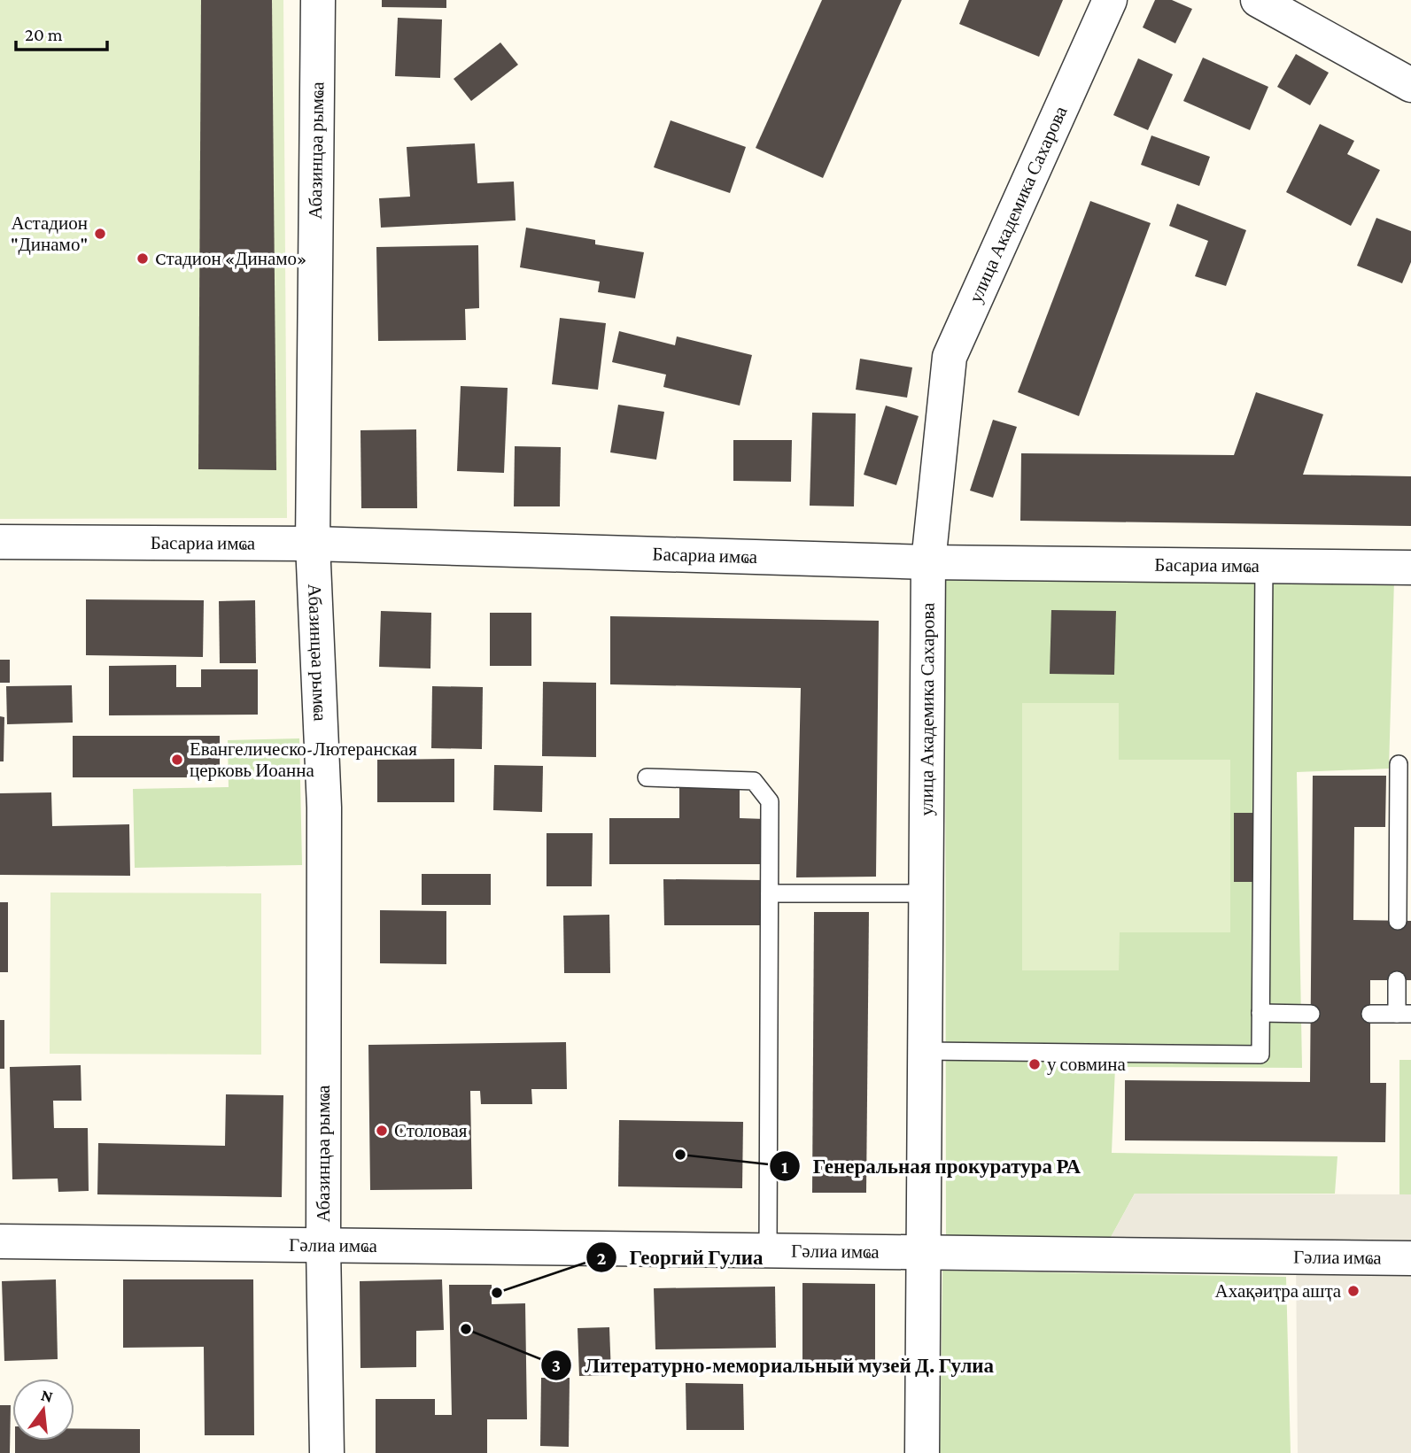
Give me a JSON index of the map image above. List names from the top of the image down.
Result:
{
  "streets": {
    "street": [
      "Абазинцәа рымҩа",
      "улица Академика Сахарова",
      "Басариа имҩа",
      "Гәлиа имҩа"
    ]
  },
  "crossings": [
    ["Абазинцәа рымҩа", "Басариа имҩа"],
    ["Абазинцәа рымҩа", "Гәлиа имҩа"],
    ["улица Академика Сахарова", "Басариа имҩа"],
    ["улица Академика Сахарова", "Гәлиа имҩа"]
  ],
  "places": [
    "Астадион \"Динамо\"",
    "Cтадион «Динамо»",
    "Евангелическо-Лютеранская церковь Иоанна",
    "у совмина",
    "Столовая",
    "Генеральная прокуратура РА",
    "Ахақәиҭра ашҭа",
    "Георгий Гулиа",
    "Литературно-мемориальный музей Д. Гулиа"
  ],
  "scale_bar": "20 m",
  "north": "top"
}
